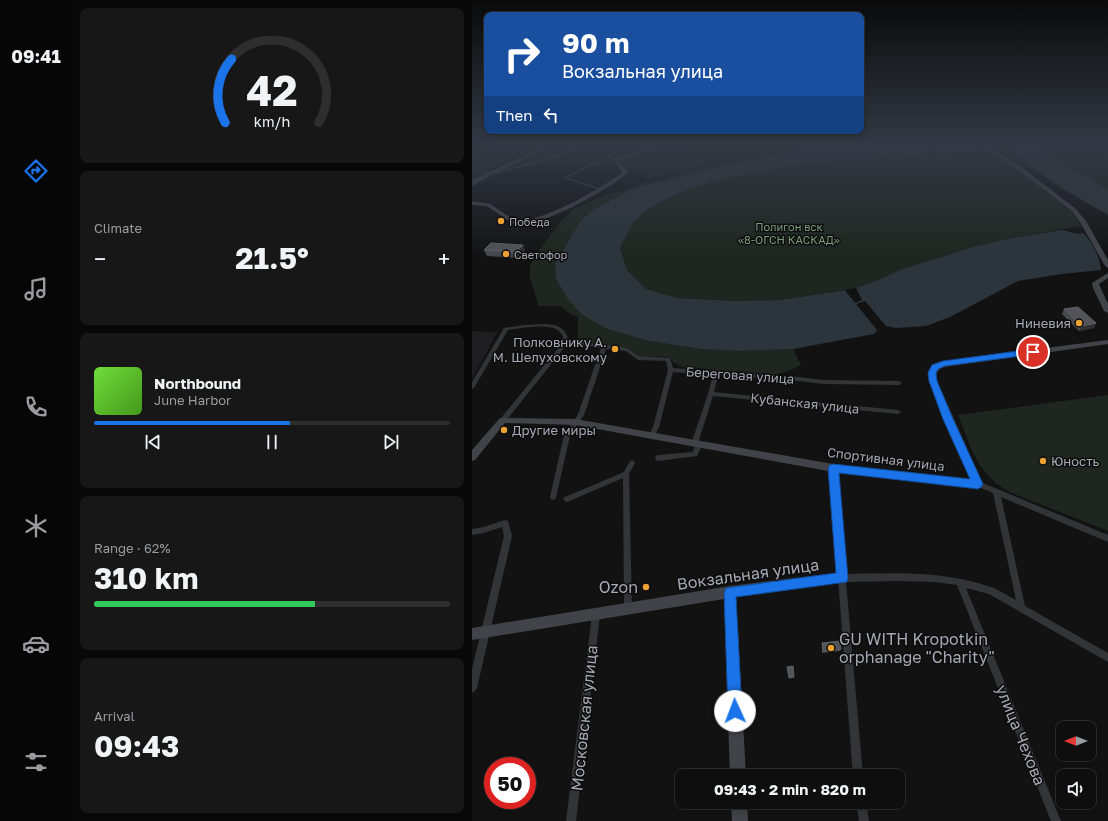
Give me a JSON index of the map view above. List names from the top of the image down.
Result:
{
  "streets": {
    "main road": ["Спортивная улица", "Вокзальная улица"],
    "street": [
      "Береговая улица",
      "Кубанская улица",
      "Московская улица",
      "улица Чехова"
    ]
  },
  "crossings": [
    ["Вокзальная улица", "Московская улица"],
    ["Вокзальная улица", "улица Чехова"]
  ],
  "parks": ["Полигон вск «8-ОГСН КАСКАД»"],
  "places": [
    "Победа",
    "Светофор",
    "Ниневия",
    "Полковнику А. М. Шелуховскому",
    "Другие миры",
    "Юность",
    "Ozon",
    "GU WITH Kropotkin orphanage \"Charity\""
  ],
  "north": "left",
  "page": {
    "tabs": "09:41",
    "turn": ["90 m", "Вокзальная улица"],
    "then": "Then",
    "tile": [
      "Climate",
      ["Range · 62%", "310 km"],
      ["Arrival", "09:43"]
    ],
    "heat": ["−", "21.5°", "+"],
    "song": ["Northbound", "June Harbor"],
    "limit": "50",
    "trip": "09:43 · 2 min · 820 m",
    "gauge": ["42", "km/h"]
  }
}
